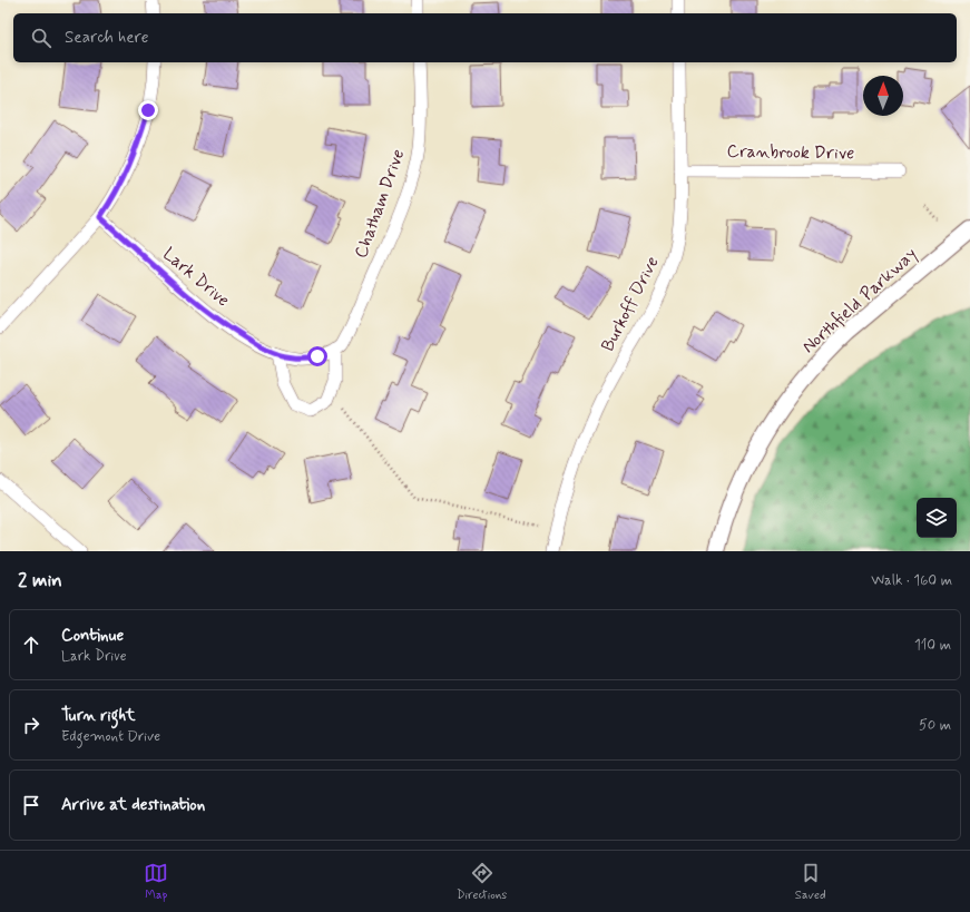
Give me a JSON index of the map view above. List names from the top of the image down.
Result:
{
  "streets": {
    "street": [
      "Cranbrook Drive",
      "Chatham Drive",
      "Lark Drive",
      "Northfield Parkway",
      "Burkoff Drive"
    ]
  },
  "crossings": [
    ["Cranbrook Drive", "Burkoff Drive"],
    ["Chatham Drive", "Lark Drive"]
  ],
  "north": "top",
  "page": {
    "search": "Search here",
    "heading": ["2 min", "Walk · 160 m"],
    "list": [
      ["Continue", "Lark Drive", "110 m"],
      ["Turn right", "Edgemont Drive", "50 m"],
      "Arrive at destination"
    ],
    "nav": ["Map", "Directions", "Saved"]
  }
}
